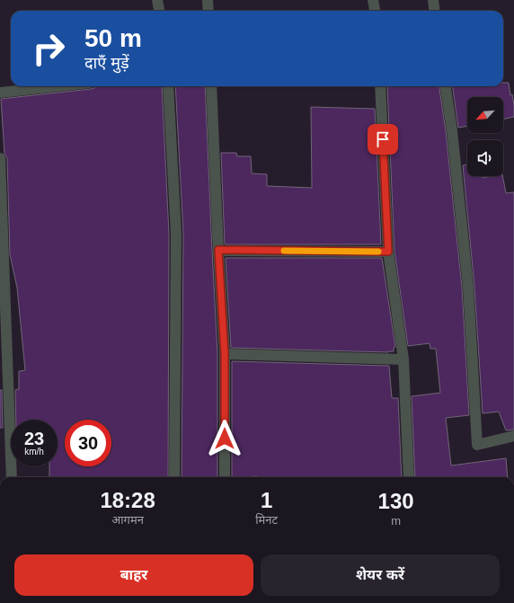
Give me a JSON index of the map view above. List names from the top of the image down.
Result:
{
  "north": "bottom left",
  "page": {
    "turn": ["50 m", "दाएँ मुड़ें"],
    "speed": "23 km/h",
    "limit": "30",
    "eta": [
      "18:28",
      "आगमन",
      "1",
      "मिनट",
      "130",
      "m"
    ],
    "buttons": ["बाहर", "शेयर करें"]
  }
}
